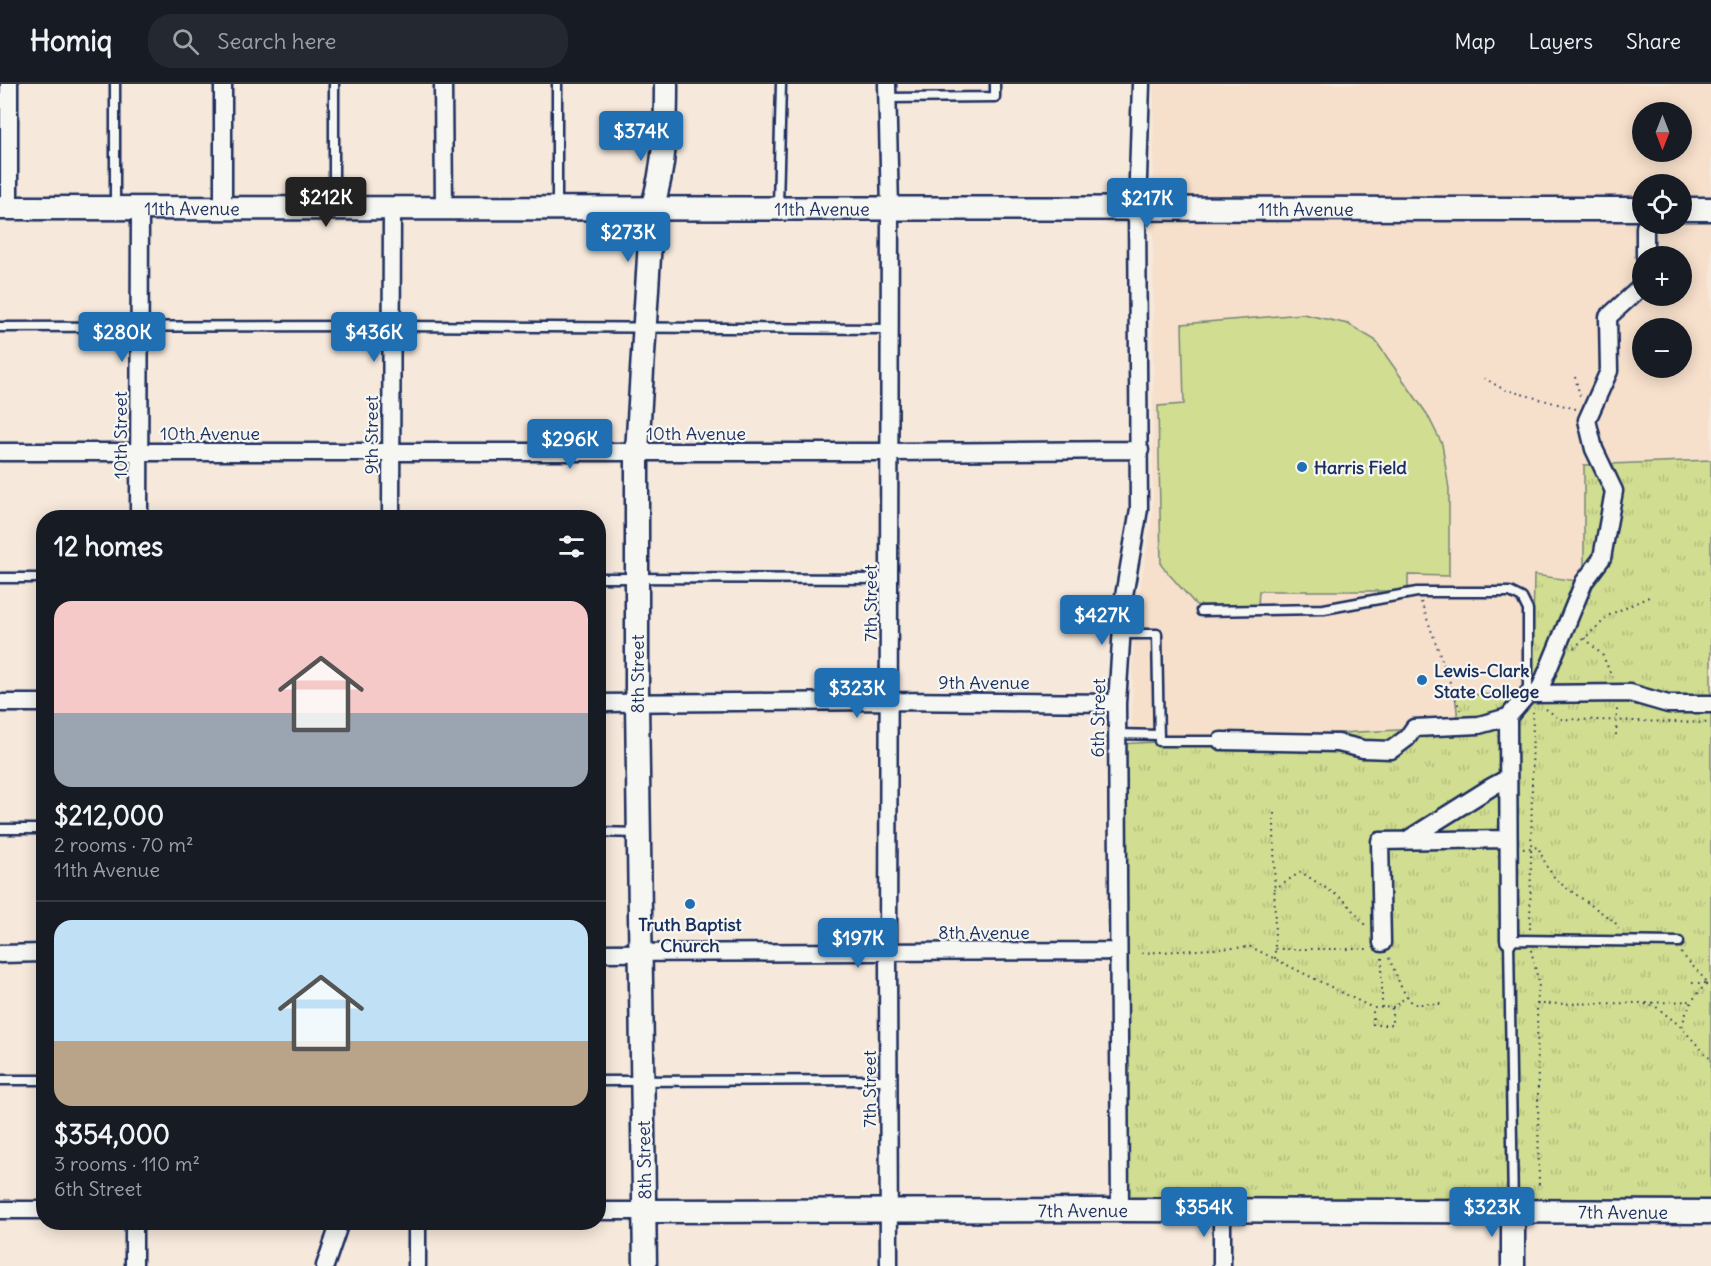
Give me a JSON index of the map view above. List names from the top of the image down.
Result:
{
  "streets": {
    "street": [
      "11th Avenue",
      "10th Avenue",
      "10th Street",
      "9th Street",
      "7th Street",
      "8th Street",
      "9th Avenue",
      "6th Street",
      "8th Avenue",
      "7th Avenue"
    ]
  },
  "crossings": [
    ["11th Avenue", "10th Street"],
    ["11th Avenue", "9th Street"],
    ["11th Avenue", "7th Street"],
    ["11th Avenue", "8th Street"],
    ["11th Avenue", "6th Street"],
    ["10th Avenue", "10th Street"],
    ["10th Avenue", "9th Street"],
    ["10th Avenue", "7th Street"],
    ["10th Avenue", "8th Street"],
    ["10th Avenue", "6th Street"],
    ["7th Street", "9th Avenue"],
    ["7th Street", "8th Avenue"],
    ["7th Street", "7th Avenue"],
    ["8th Street", "9th Avenue"],
    ["8th Street", "8th Avenue"],
    ["8th Street", "7th Avenue"],
    ["9th Avenue", "6th Street"],
    ["6th Street", "8th Avenue"],
    ["6th Street", "7th Avenue"]
  ],
  "places": ["Harris Field", "Lewis-Clark State College", "Truth Baptist Church"],
  "north": "bottom",
  "page": {
    "header": "Homiq",
    "search": "Search here",
    "nav": ["Map", "Layers", "Share"],
    "map_buttons": ["+", "−"],
    "price": [
      "$374K",
      "$212K",
      "$217K",
      "$273K",
      "$280K",
      "$436K",
      "$296K",
      "$427K",
      "$323K",
      "$197K",
      "$354K",
      "$323K"
    ],
    "heading": "12 homes",
    "list": [
      {
        "name": "$212,000",
        "note": "2 rooms · 70 m² · 11th Avenue"
      },
      {
        "name": "$354,000",
        "note": "3 rooms · 110 m² · 6th Street"
      }
    ]
  }
}
